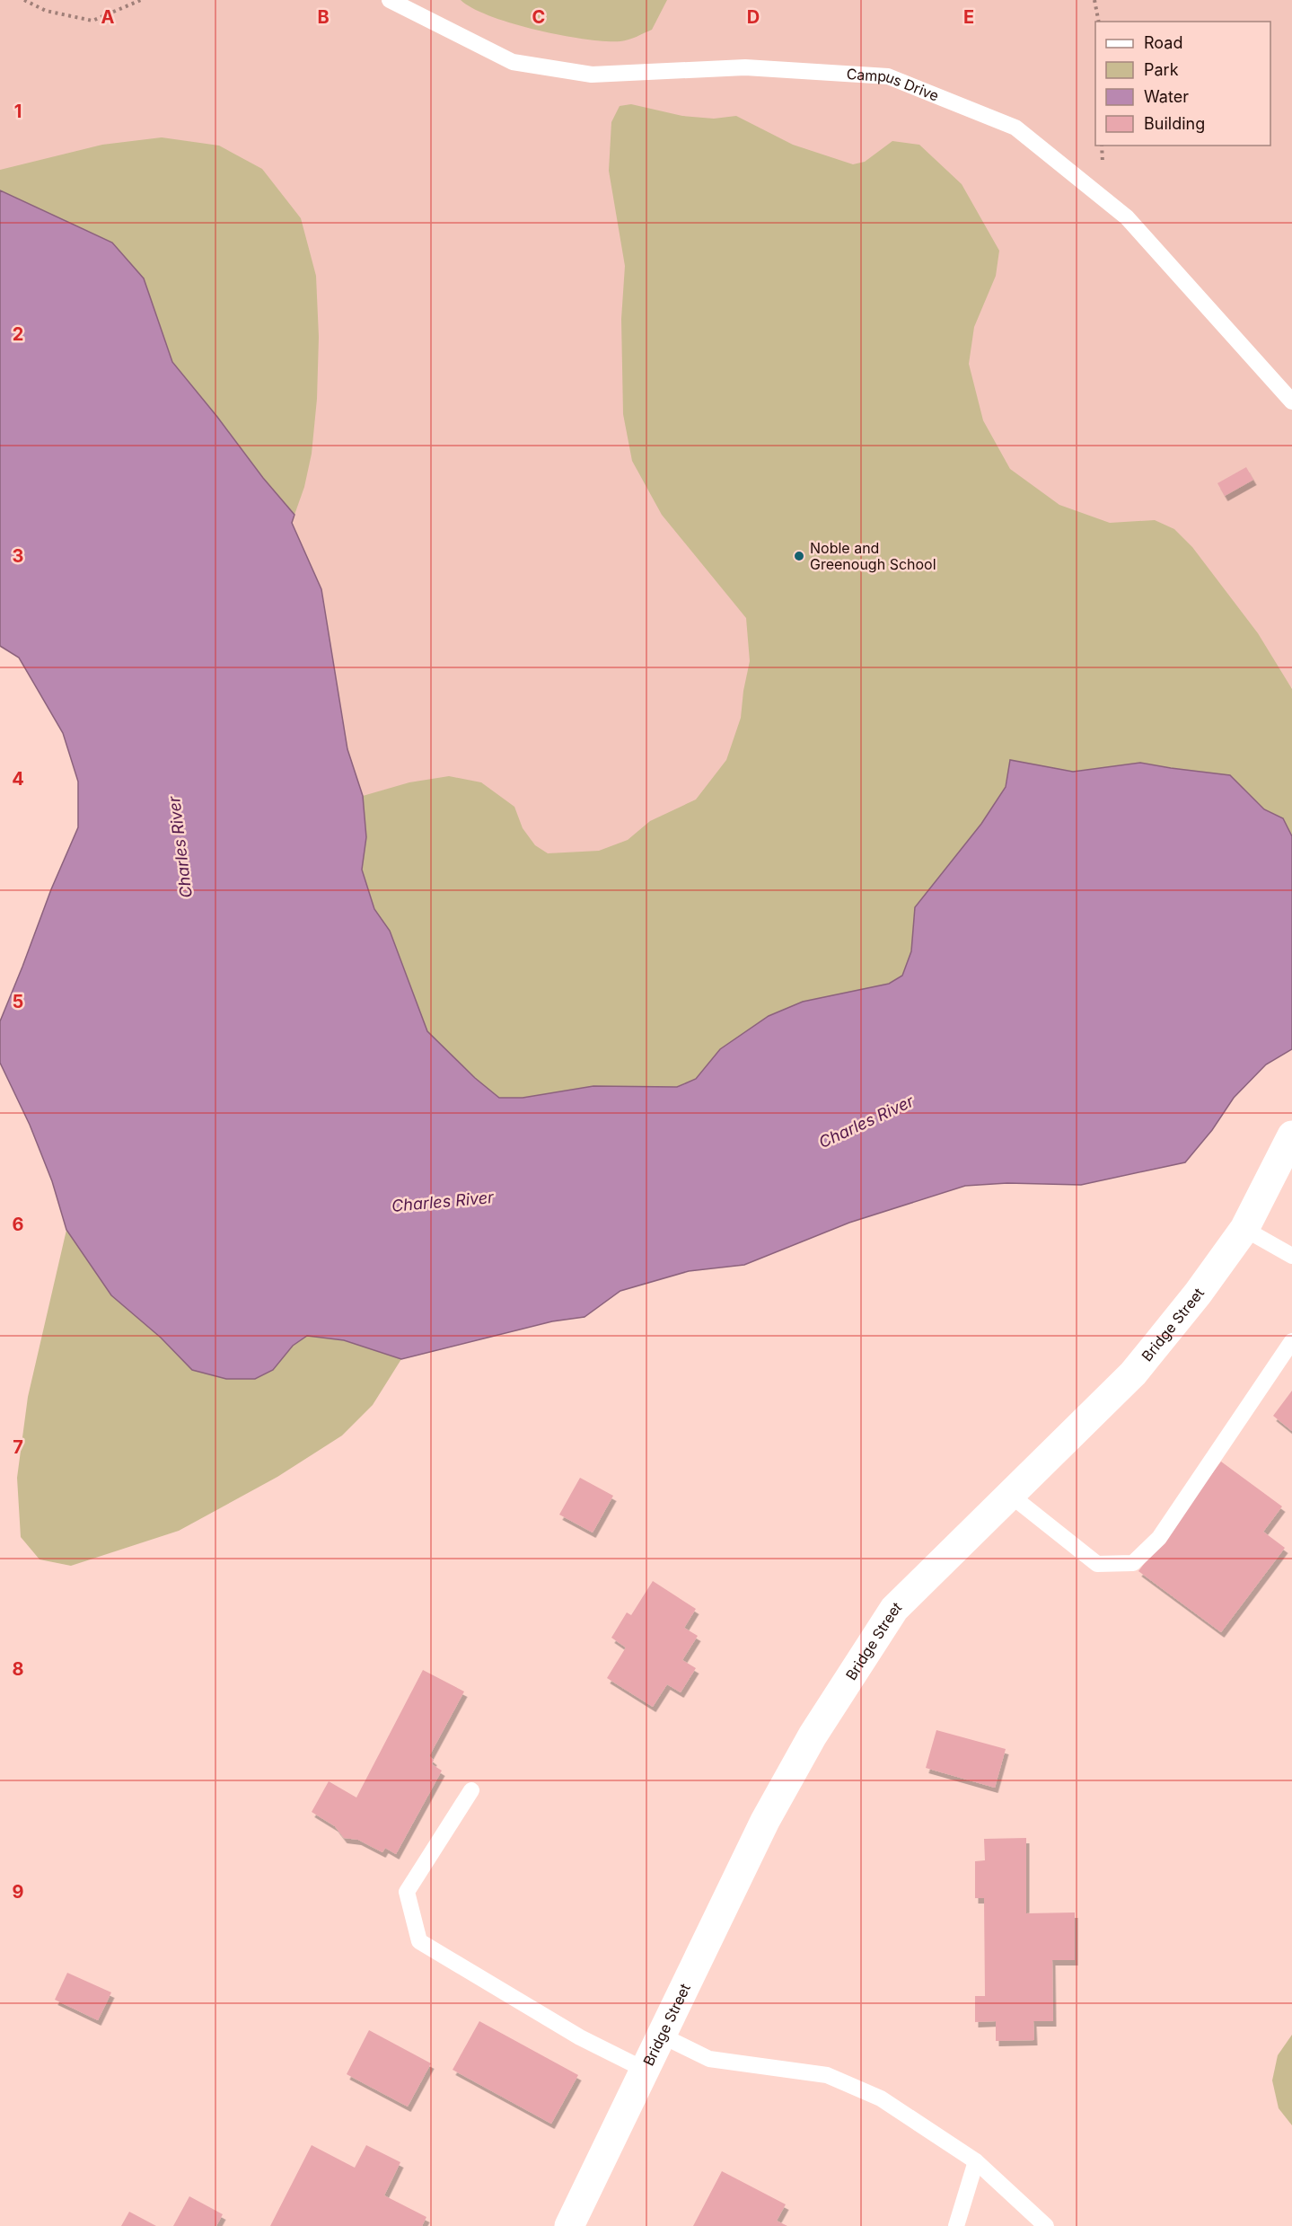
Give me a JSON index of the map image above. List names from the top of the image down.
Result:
{
  "streets": {
    "main road": ["Bridge Street"],
    "lane": ["Campus Drive"]
  },
  "water": ["Charles River"],
  "places": ["Noble and Greenough School"],
  "legend": [
    "Road",
    "Park",
    "Water",
    "Building"
  ],
  "grid": {
    "columns": [
      "A",
      "B",
      "C",
      "D",
      "E"
    ],
    "rows": [
      "1",
      "2",
      "3",
      "4",
      "5",
      "6",
      "7",
      "8",
      "9"
    ]
  }
}
